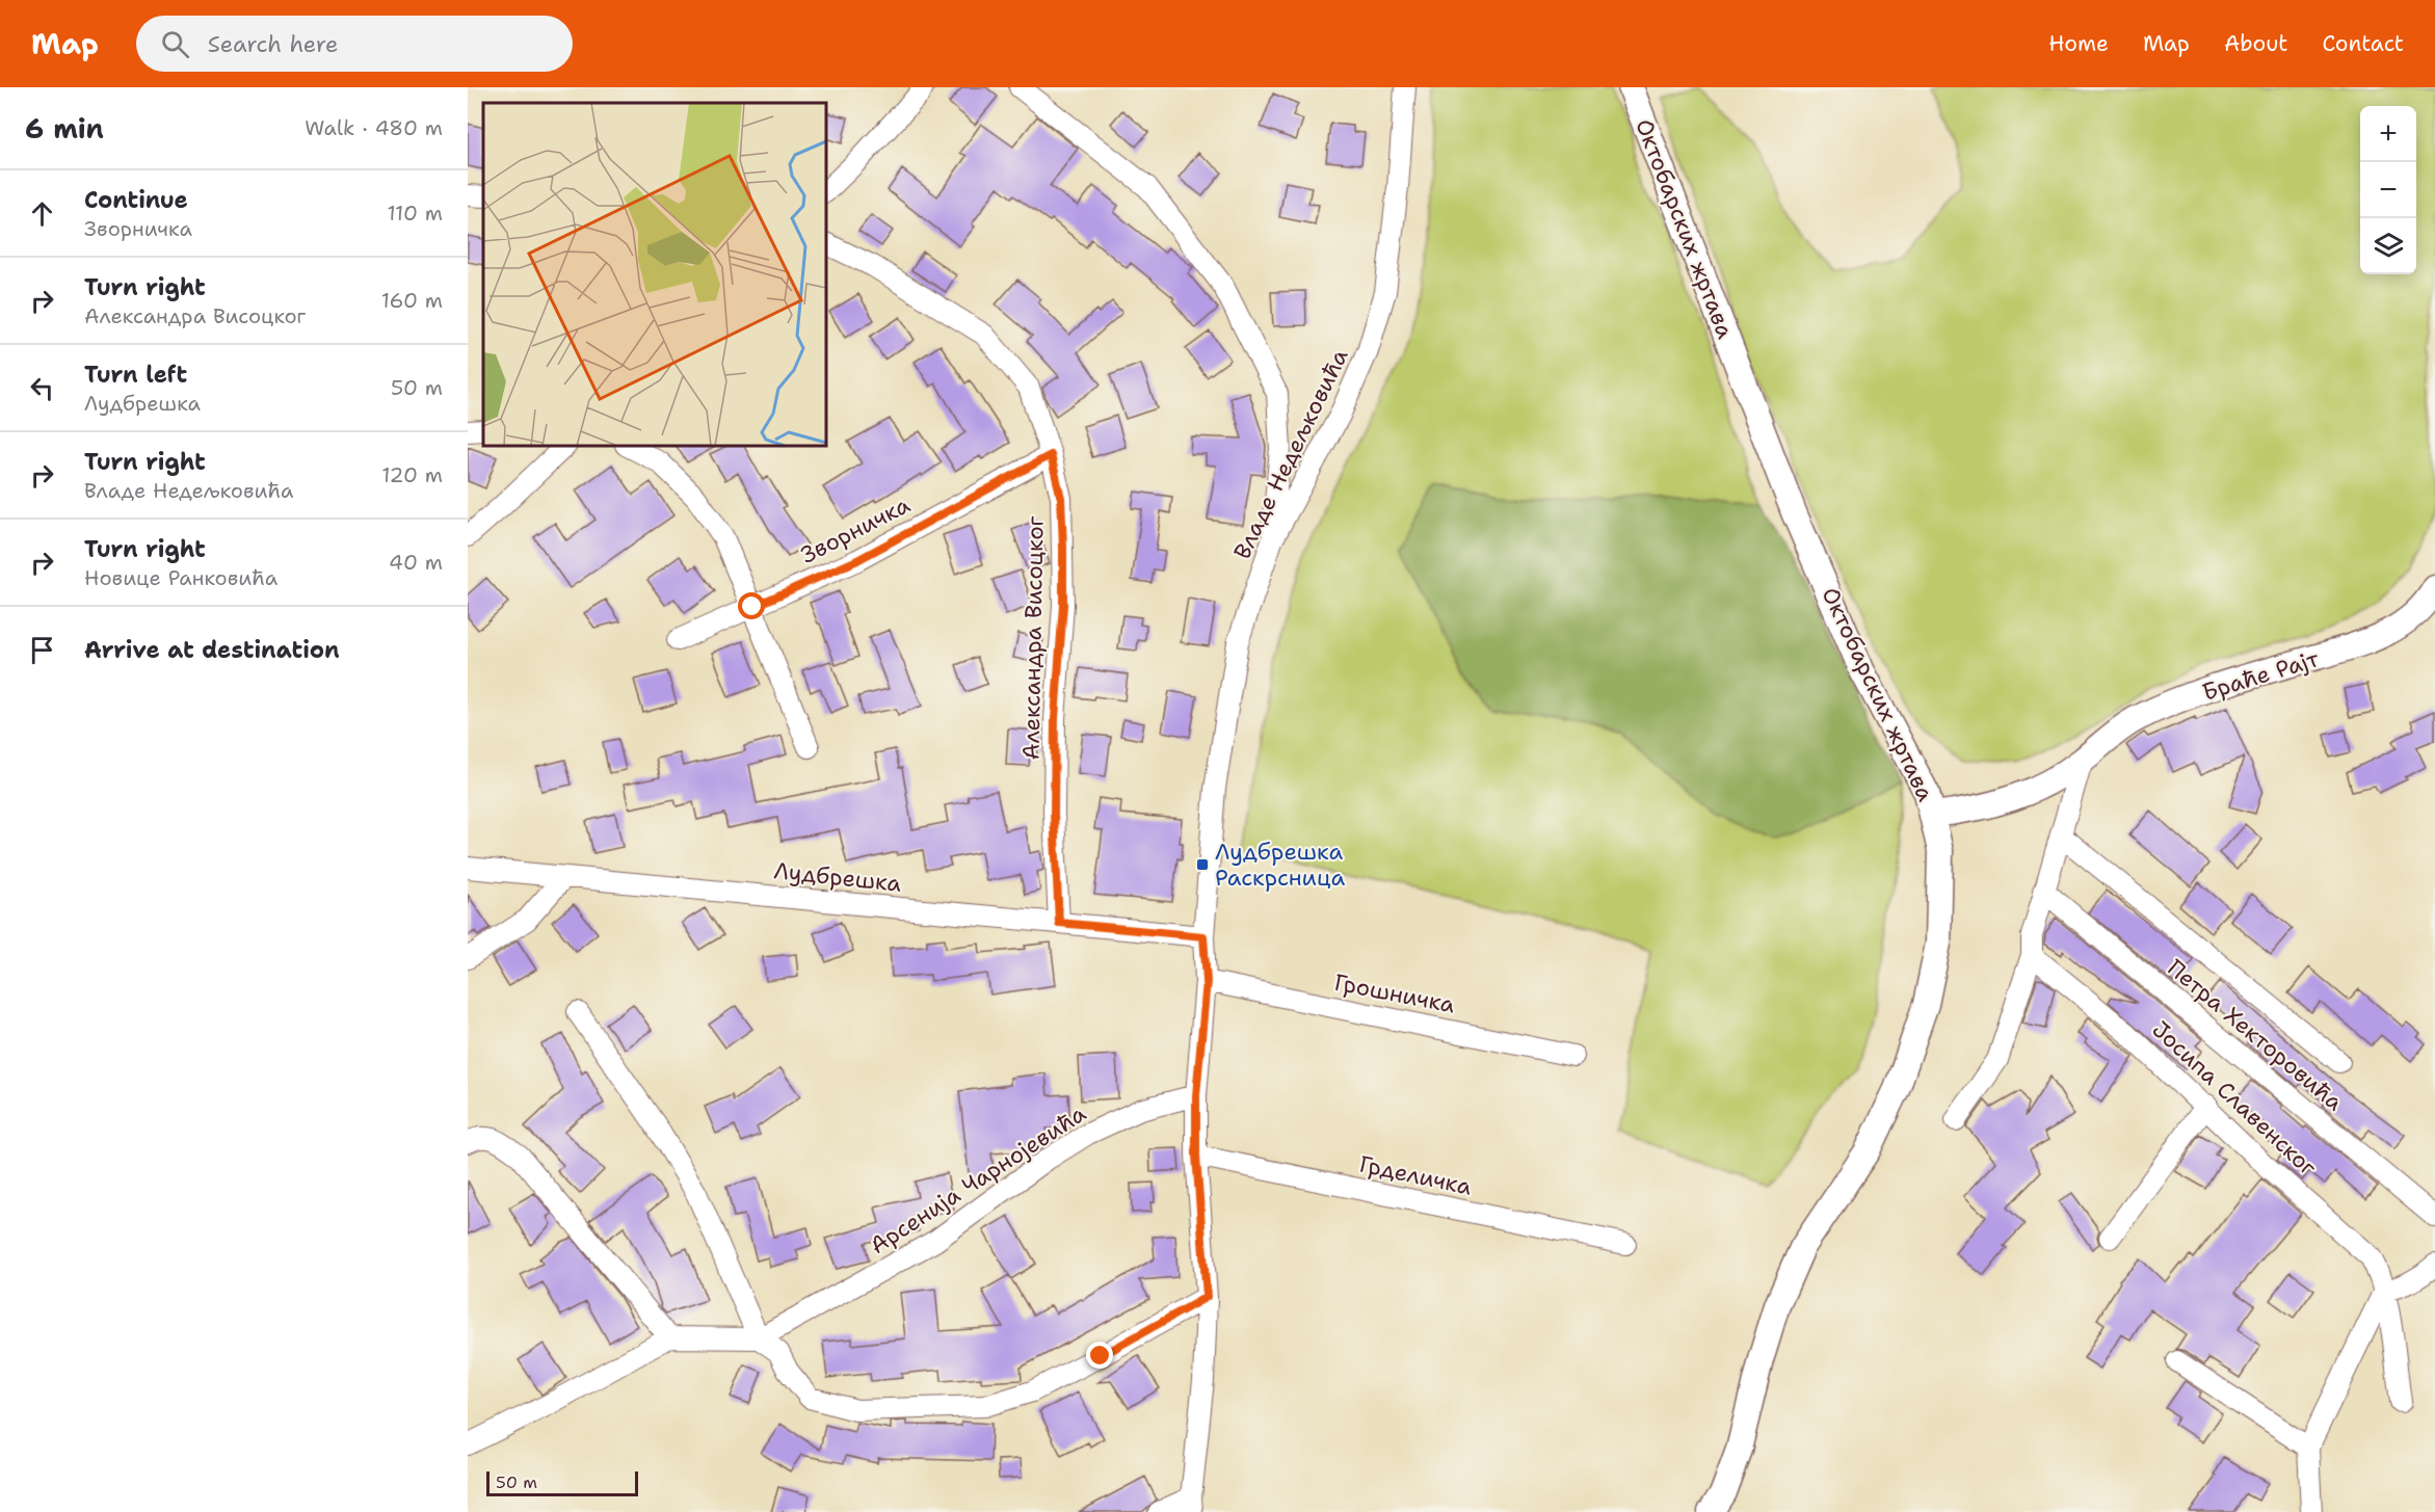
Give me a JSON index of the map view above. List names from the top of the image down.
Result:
{
  "streets": {
    "street": [
      "Октобарских жртава",
      "Владе Недељковића",
      "Зворничка",
      "Александра Висоцког",
      "Браће Рајт",
      "Лудбрешка",
      "Грошничка",
      "Петра Хекторовића",
      "Јосипа Славенског",
      "Грделичка",
      "Арсенија Чарнојевића"
    ]
  },
  "crossings": [
    ["Октобарских жртава", "Браће Рајт"],
    ["Владе Недељковића", "Лудбрешка"],
    ["Владе Недељковића", "Грошничка"],
    ["Владе Недељковића", "Грделичка"],
    ["Владе Недељковића", "Арсенија Чарнојевића"],
    ["Зворничка", "Александра Висоцког"],
    ["Александра Висоцког", "Лудбрешка"]
  ],
  "places": {
    "transit": ["Лудбрешка Раскрсница"]
  },
  "scale_bar": "50 m",
  "page": {
    "header": "Map",
    "search": "Search here",
    "nav": [
      "Home",
      "Map",
      "About",
      "Contact"
    ],
    "heading": ["6 min", "Walk · 480 m"],
    "map_buttons": ["+", "−"],
    "list": [
      ["Continue", "Зворничка", "110 m"],
      ["Turn right", "Александра Висоцког", "160 m"],
      ["Turn left", "Лудбрешка", "50 m"],
      ["Turn right", "Владе Недељковића", "120 m"],
      ["Turn right", "Новице Ранковића", "40 m"],
      "Arrive at destination"
    ],
    "scale": "50 m"
  }
}
